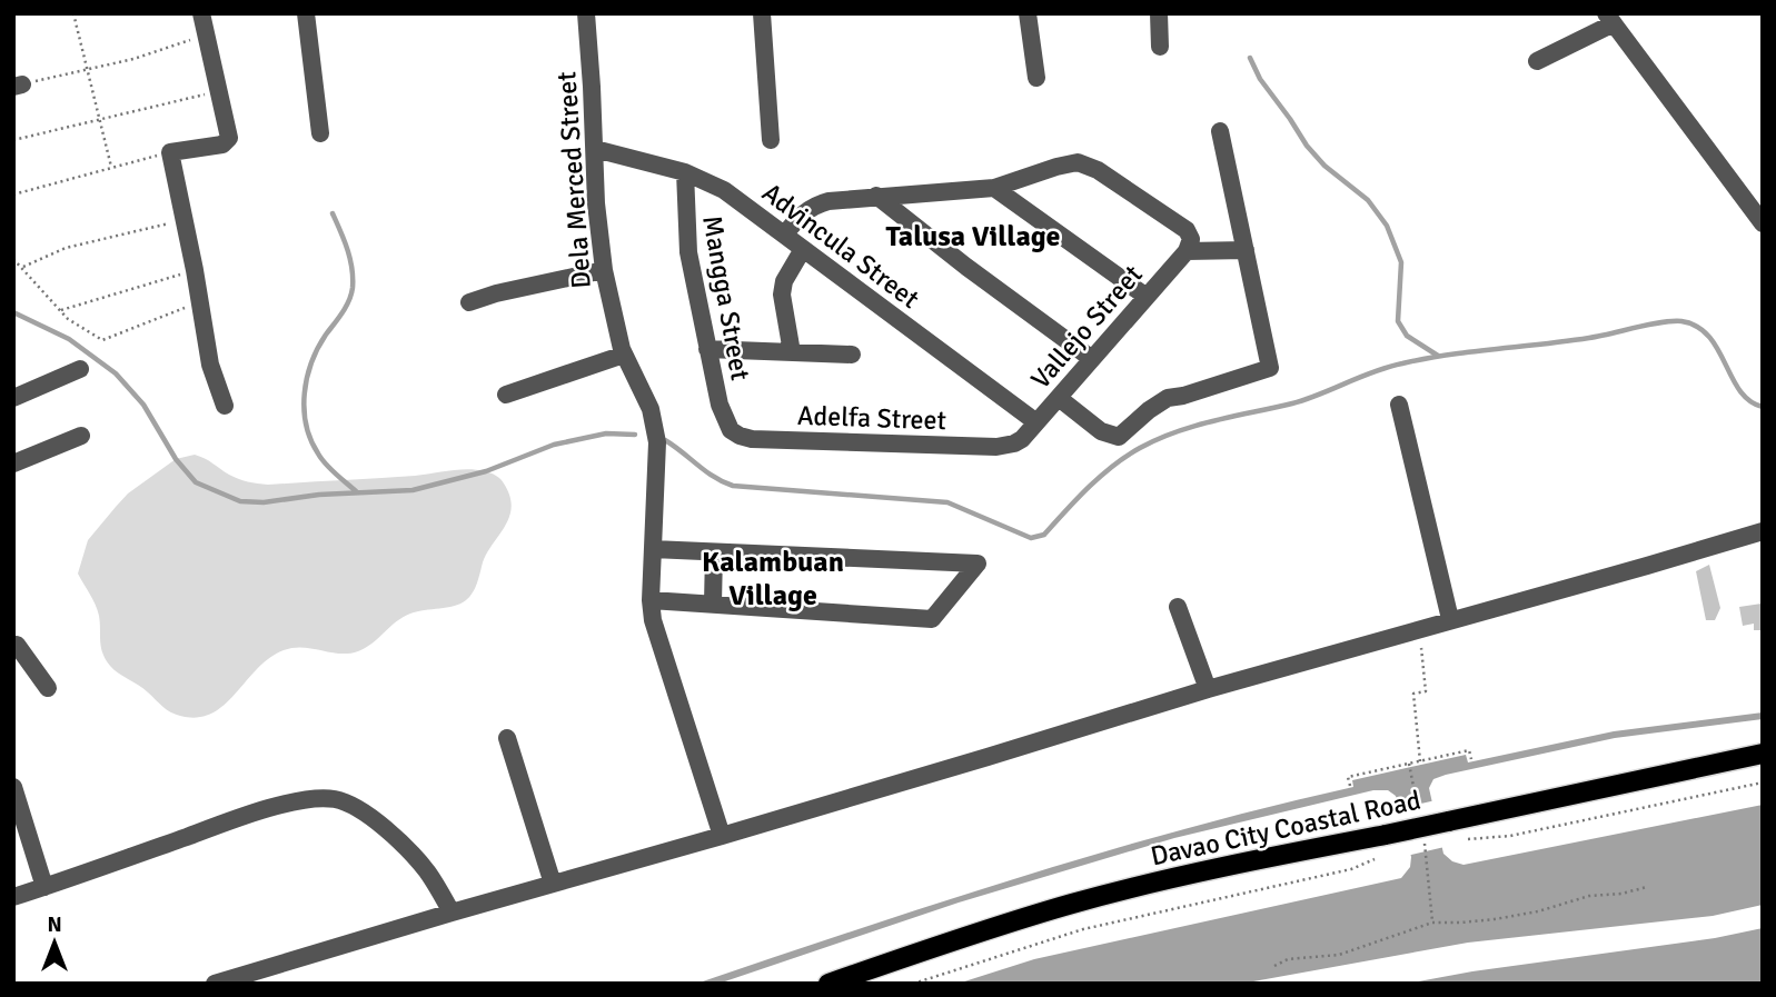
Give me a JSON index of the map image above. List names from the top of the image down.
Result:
{
  "streets": {
    "main road": ["Davao City Coastal Road"],
    "street": [
      "Dela Merced Street",
      "Advincula Street",
      "Mangga Street",
      "Vallejo Street",
      "Adelfa Street"
    ]
  },
  "crossings": [
    ["Dela Merced Street", "Advincula Street"],
    ["Advincula Street", "Mangga Street"],
    ["Advincula Street", "Vallejo Street"],
    ["Mangga Street", "Adelfa Street"],
    ["Vallejo Street", "Adelfa Street"]
  ],
  "districts": ["Talusa Village", "Kalambuan Village"],
  "north": "top"
}
